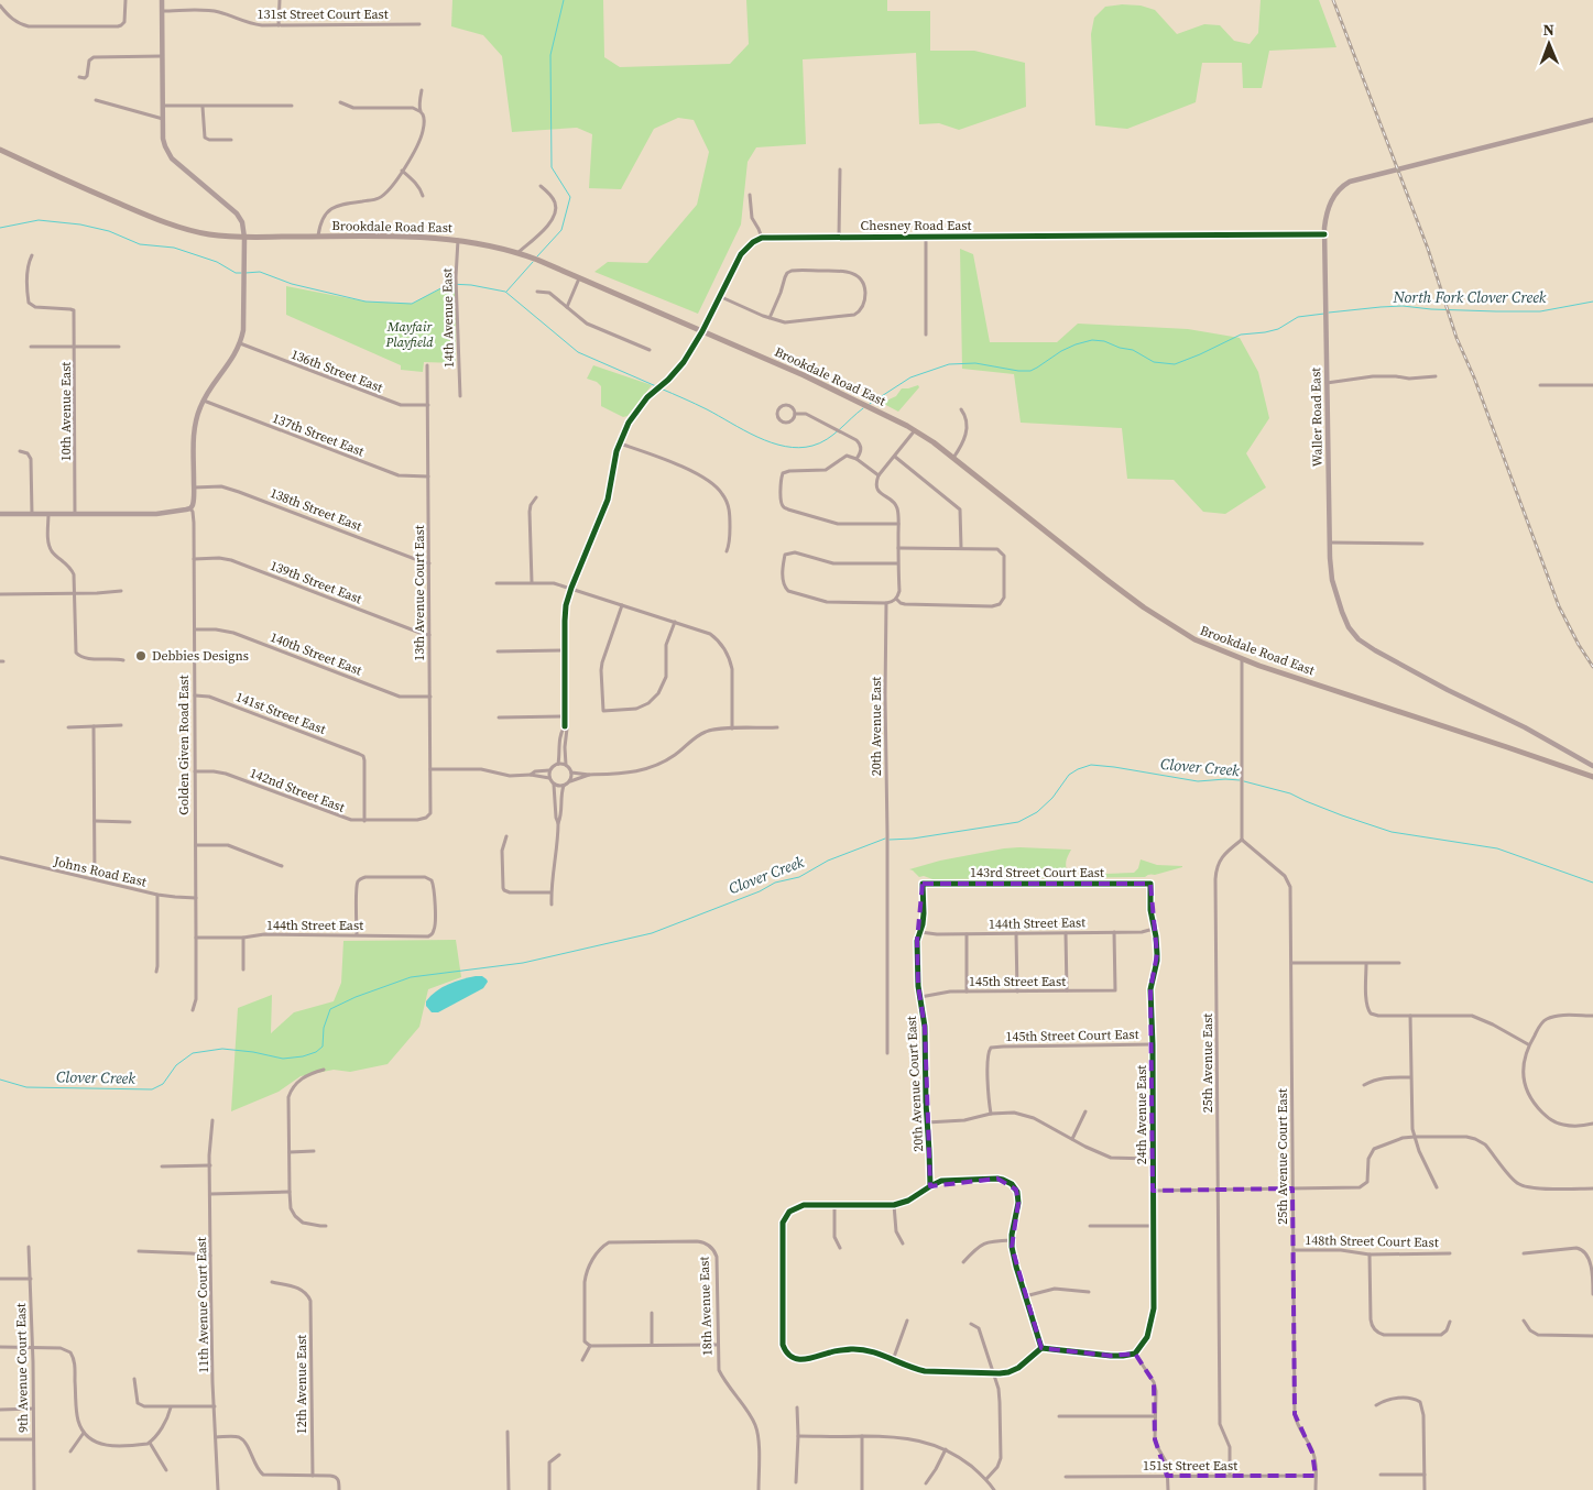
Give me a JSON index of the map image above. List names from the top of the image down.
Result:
{
  "streets": {
    "main road": ["Brookdale Road East"],
    "street": [
      "131st Street Court East",
      "Chesney Road East",
      "14th Avenue East",
      "136th Street East",
      "10th Avenue East",
      "Waller Road East",
      "137th Street East",
      "138th Street East",
      "139th Street East",
      "13th Avenue Court East",
      "140th Street East",
      "141st Street East",
      "20th Avenue East",
      "Golden Given Road East",
      "142nd Street East",
      "Johns Road East",
      "143rd Street Court East",
      "144th Street East",
      "145th Street East",
      "145th Street Court East",
      "25th Avenue East",
      "20th Avenue Court East",
      "24th Avenue East",
      "25th Avenue Court East",
      "148th Street Court East",
      "11th Avenue Court East",
      "18th Avenue East",
      "9th Avenue Court East",
      "12th Avenue East",
      "151st Street East"
    ]
  },
  "crossings": [
    ["131st Street Court East", "Golden Given Road East"],
    ["Chesney Road East", "Waller Road East"],
    ["Brookdale Road East", "14th Avenue East"],
    ["Brookdale Road East", "Golden Given Road East"],
    ["136th Street East", "13th Avenue Court East"],
    ["136th Street East", "Golden Given Road East"],
    ["137th Street East", "13th Avenue Court East"],
    ["137th Street East", "Golden Given Road East"],
    ["138th Street East", "13th Avenue Court East"],
    ["138th Street East", "Golden Given Road East"],
    ["139th Street East", "13th Avenue Court East"],
    ["139th Street East", "Golden Given Road East"],
    ["13th Avenue Court East", "140th Street East"],
    ["13th Avenue Court East", "142nd Street East"],
    ["140th Street East", "Golden Given Road East"],
    ["141st Street East", "Golden Given Road East"],
    ["141st Street East", "142nd Street East"],
    ["Golden Given Road East", "142nd Street East"],
    ["Golden Given Road East", "Johns Road East"],
    ["Golden Given Road East", "144th Street East"],
    ["143rd Street Court East", "20th Avenue Court East"],
    ["143rd Street Court East", "24th Avenue East"],
    ["144th Street East", "145th Street East"],
    ["144th Street East", "20th Avenue Court East"],
    ["144th Street East", "24th Avenue East"],
    ["145th Street East", "20th Avenue Court East"],
    ["145th Street Court East", "24th Avenue East"],
    ["25th Avenue East", "25th Avenue Court East"],
    ["25th Avenue East", "151st Street East"],
    ["25th Avenue Court East", "148th Street Court East"],
    ["25th Avenue Court East", "151st Street East"]
  ],
  "water": ["North Fork Clover Creek", "Clover Creek"],
  "parks": ["Mayfair Playfield"],
  "places": ["Debbies Designs"],
  "north": "top"
}
